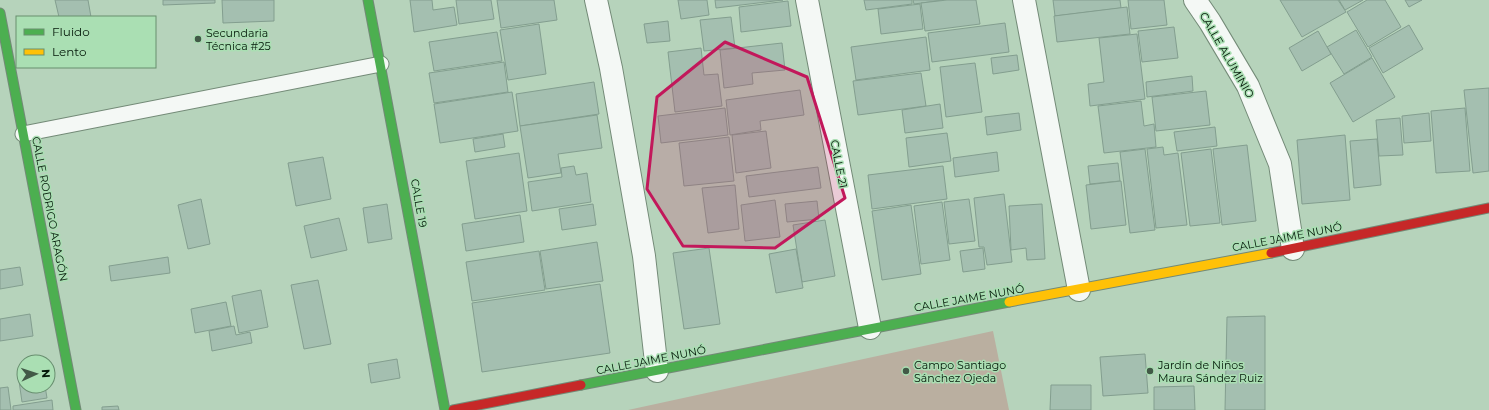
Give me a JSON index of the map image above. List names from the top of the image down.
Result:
{
  "streets": {
    "street": [
      "CALLE ALUMINIO",
      "CALLE 21",
      "CALLE 19",
      "CALLE RODRIGO ARAGÓN",
      "CALLE JAIME NUNÓ"
    ]
  },
  "crossings": [
    ["CALLE ALUMINIO", "CALLE JAIME NUNÓ"],
    ["CALLE 21", "CALLE JAIME NUNÓ"]
  ],
  "places": ["Secundaria Técnica #25", "Campo Santiago Sánchez Ojeda", "Jardín de Niños Maura Sández Ruiz"],
  "legend": ["Fluido", "Lento"],
  "north": "right"
}
